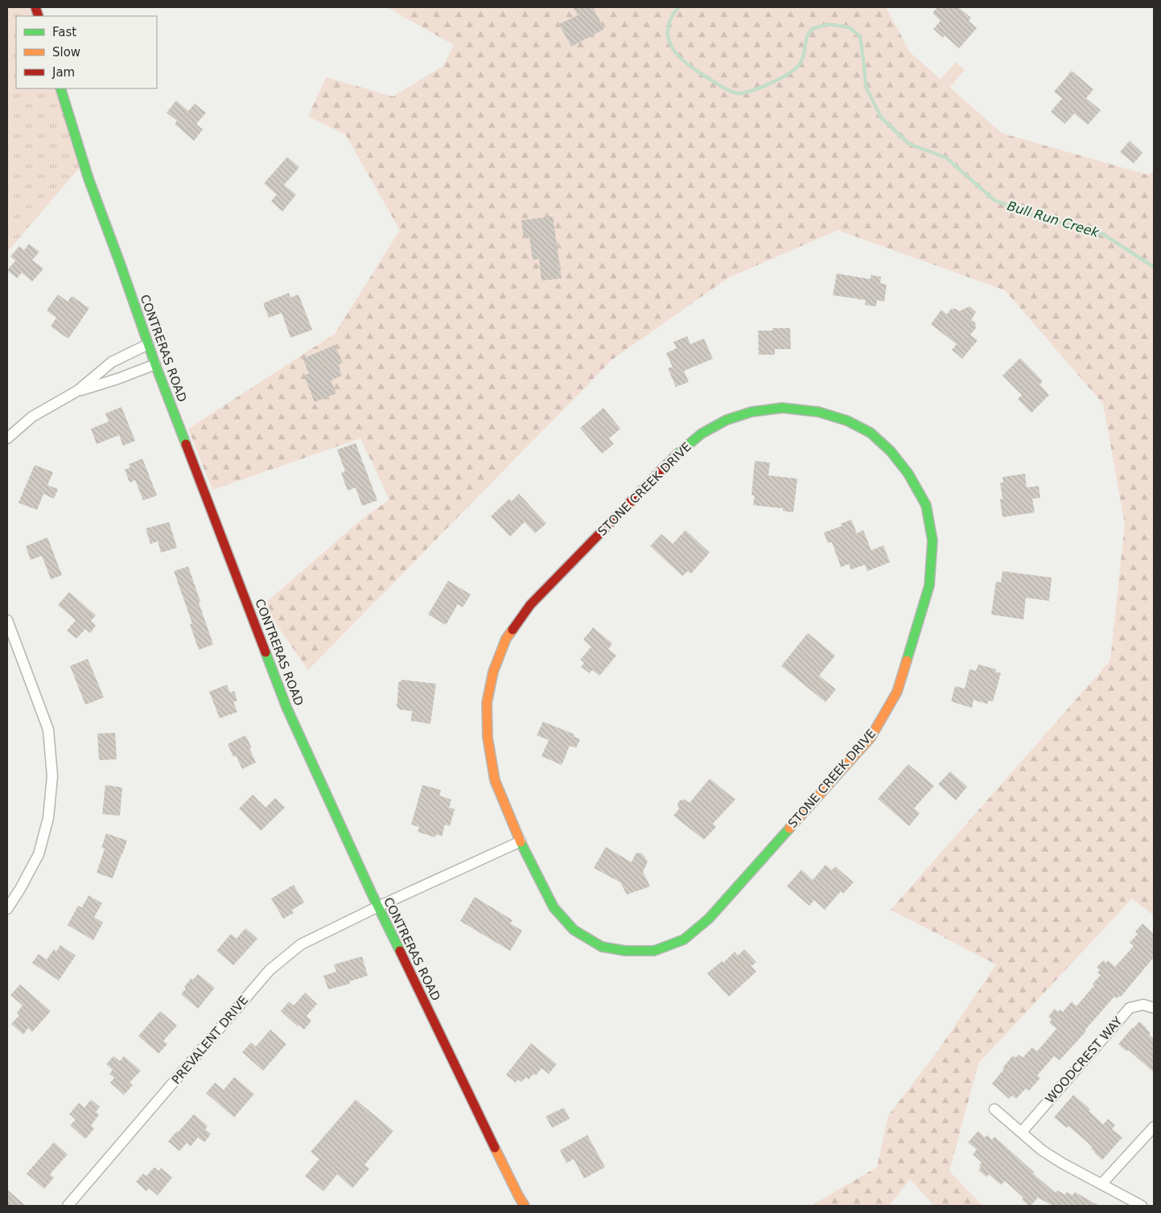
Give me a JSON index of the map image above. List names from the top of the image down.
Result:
{
  "streets": {
    "street": [
      "CONTRERAS ROAD",
      "STONE CREEK DRIVE",
      "PREVALENT DRIVE",
      "WOODCREST WAY"
    ]
  },
  "crossings": [
    ["CONTRERAS ROAD", "PREVALENT DRIVE"]
  ],
  "water": ["Bull Run Creek"],
  "legend": ["Fast", "Slow", "Jam"]
}
